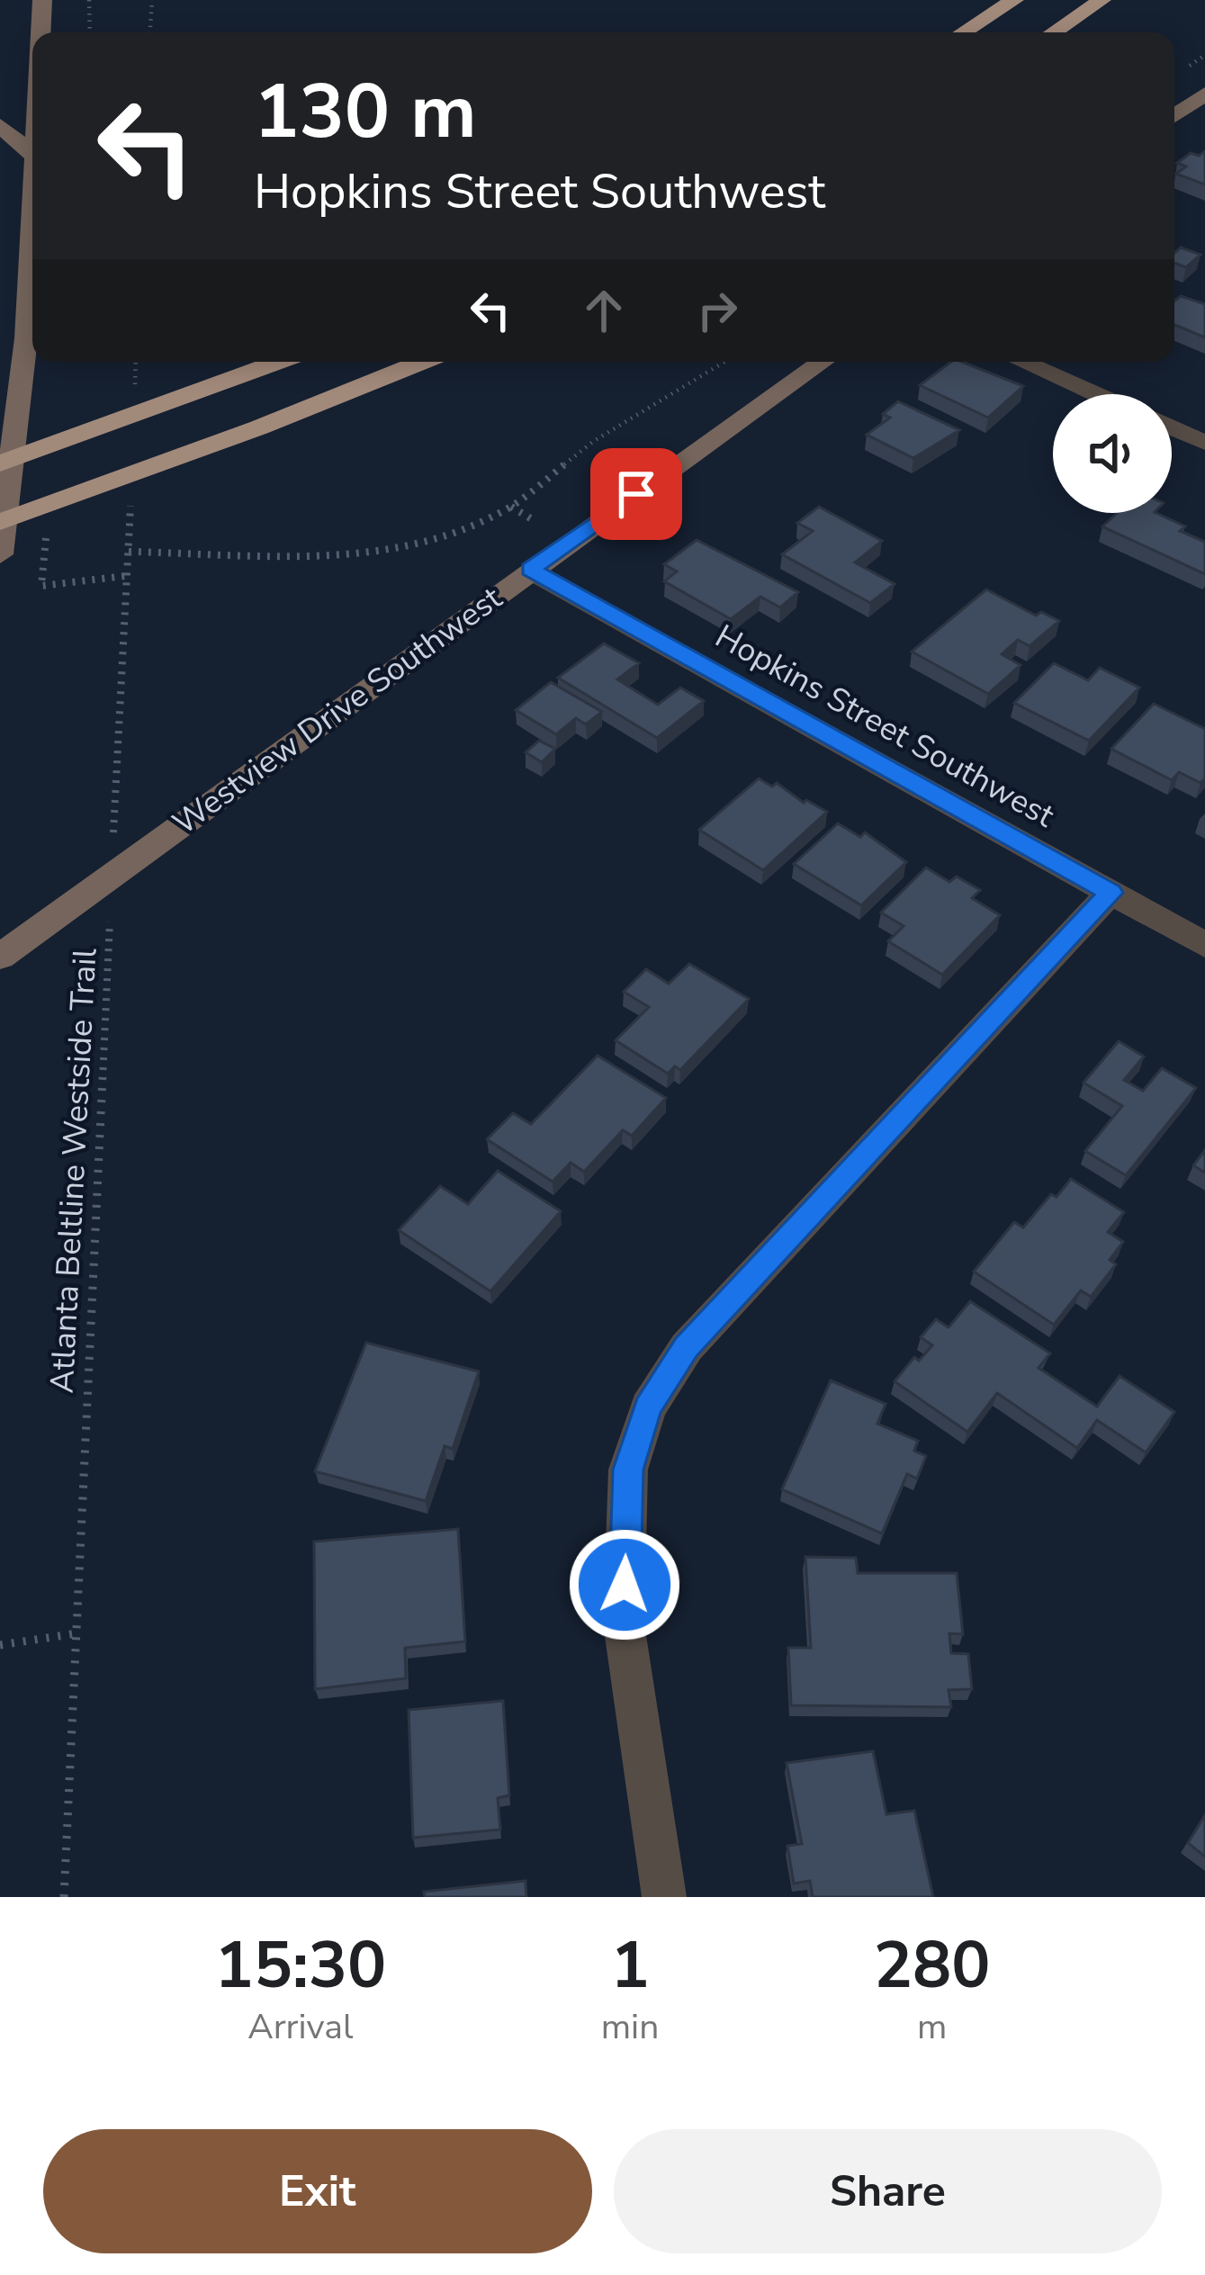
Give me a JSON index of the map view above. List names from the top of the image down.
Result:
{
  "streets": {
    "street": ["Westview Drive Southwest", "Hopkins Street Southwest"],
    "path": ["Atlanta Beltline Westside Trail"]
  },
  "crossings": [
    ["Westview Drive Southwest", "Hopkins Street Southwest"]
  ],
  "page": {
    "turn": ["130 m", "Hopkins Street Southwest"],
    "eta": [
      "15:30",
      "Arrival",
      "1",
      "min",
      "280",
      "m"
    ],
    "buttons": ["Exit", "Share"]
  }
}
